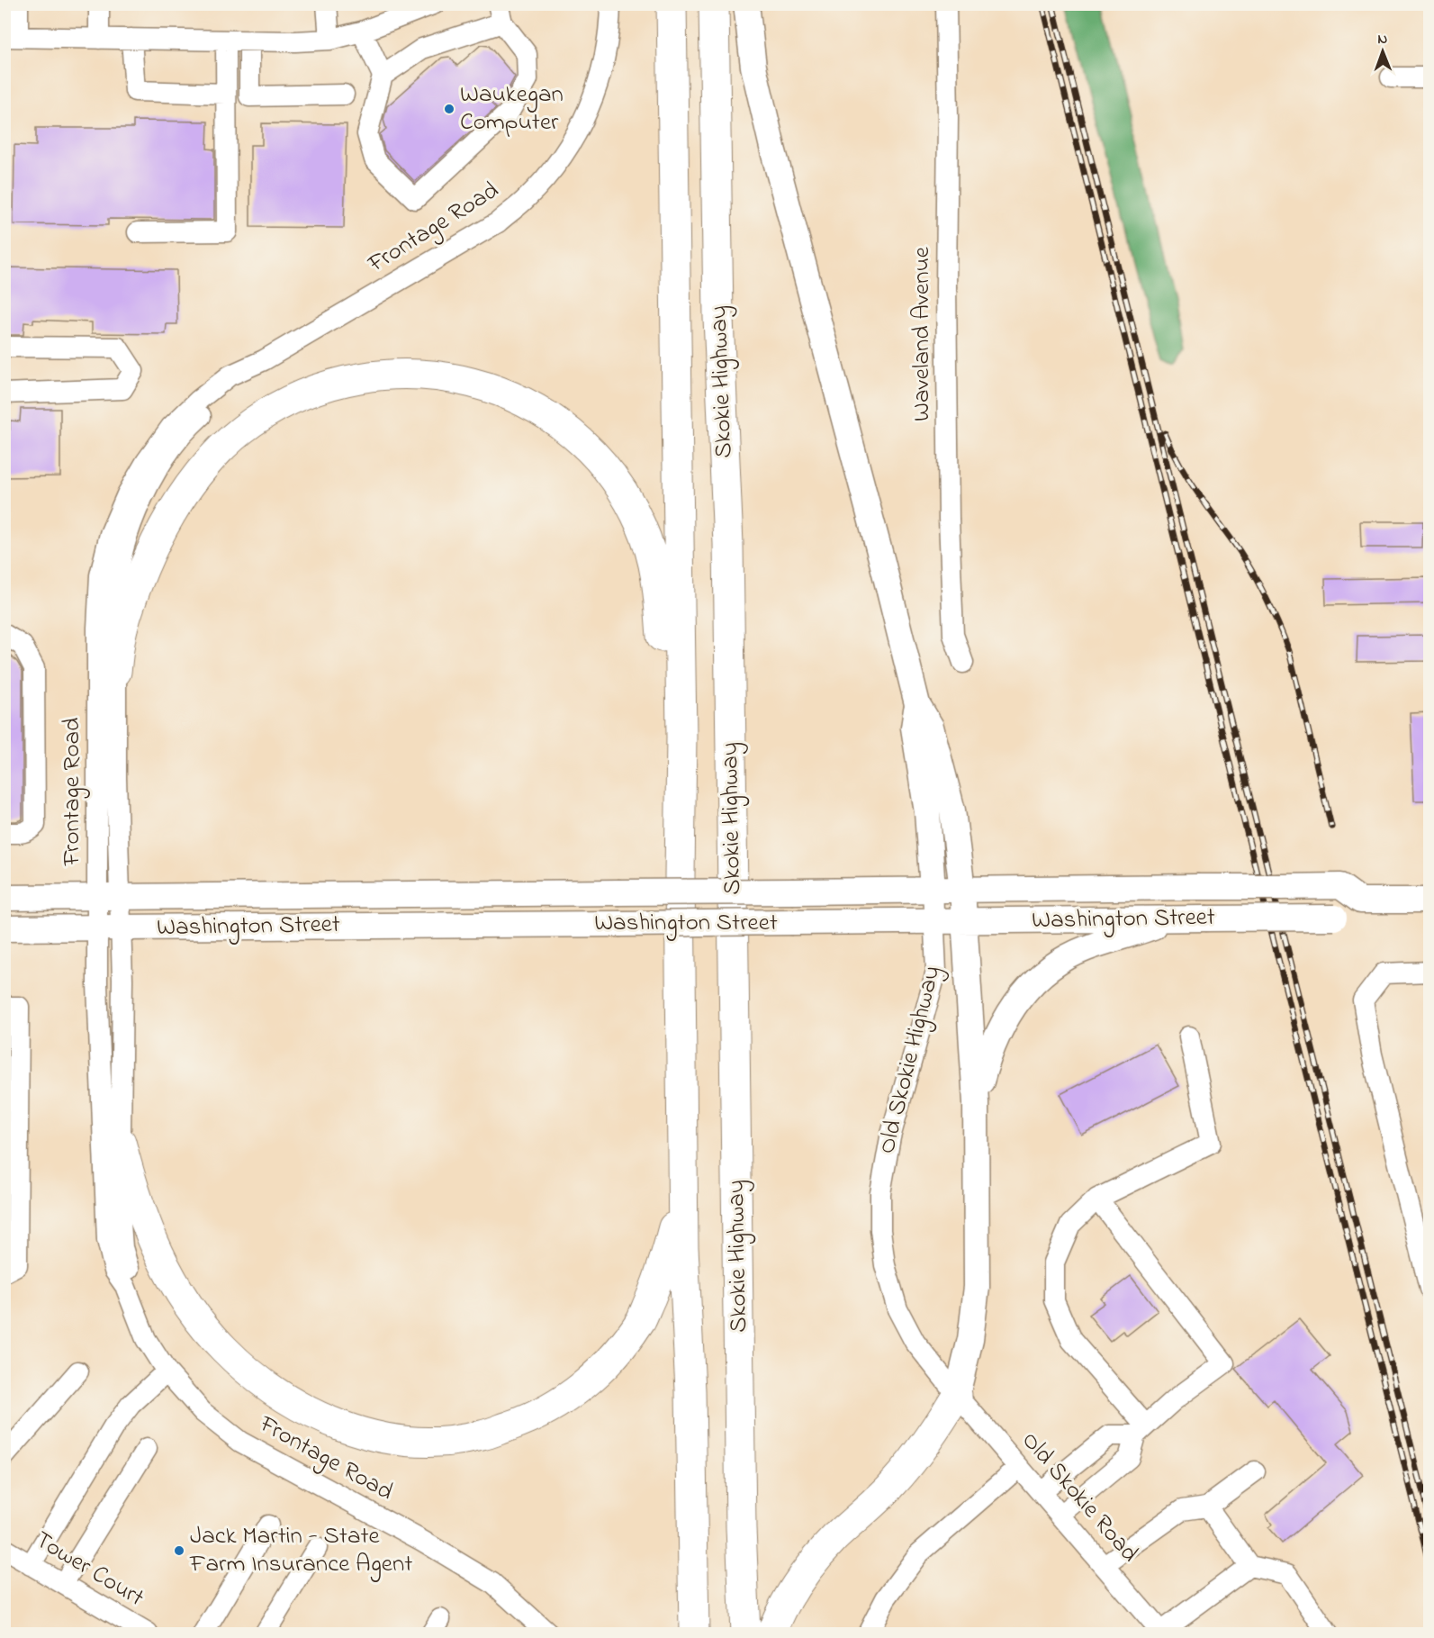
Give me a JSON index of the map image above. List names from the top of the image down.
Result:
{
  "streets": {
    "highway": ["Skokie Highway"],
    "main road": ["Washington Street", "Old Skokie Highway"],
    "street": [
      "Frontage Road",
      "Waveland Avenue",
      "Old Skokie Road",
      "Tower Court"
    ]
  },
  "crossings": [
    ["Frontage Road", "Washington Street"],
    ["Washington Street", "Old Skokie Highway"],
    ["Old Skokie Highway", "Old Skokie Road"]
  ],
  "places": ["Waukegan Computer", "Jack Martin - State Farm Insurance Agent"],
  "north": "top"
}
